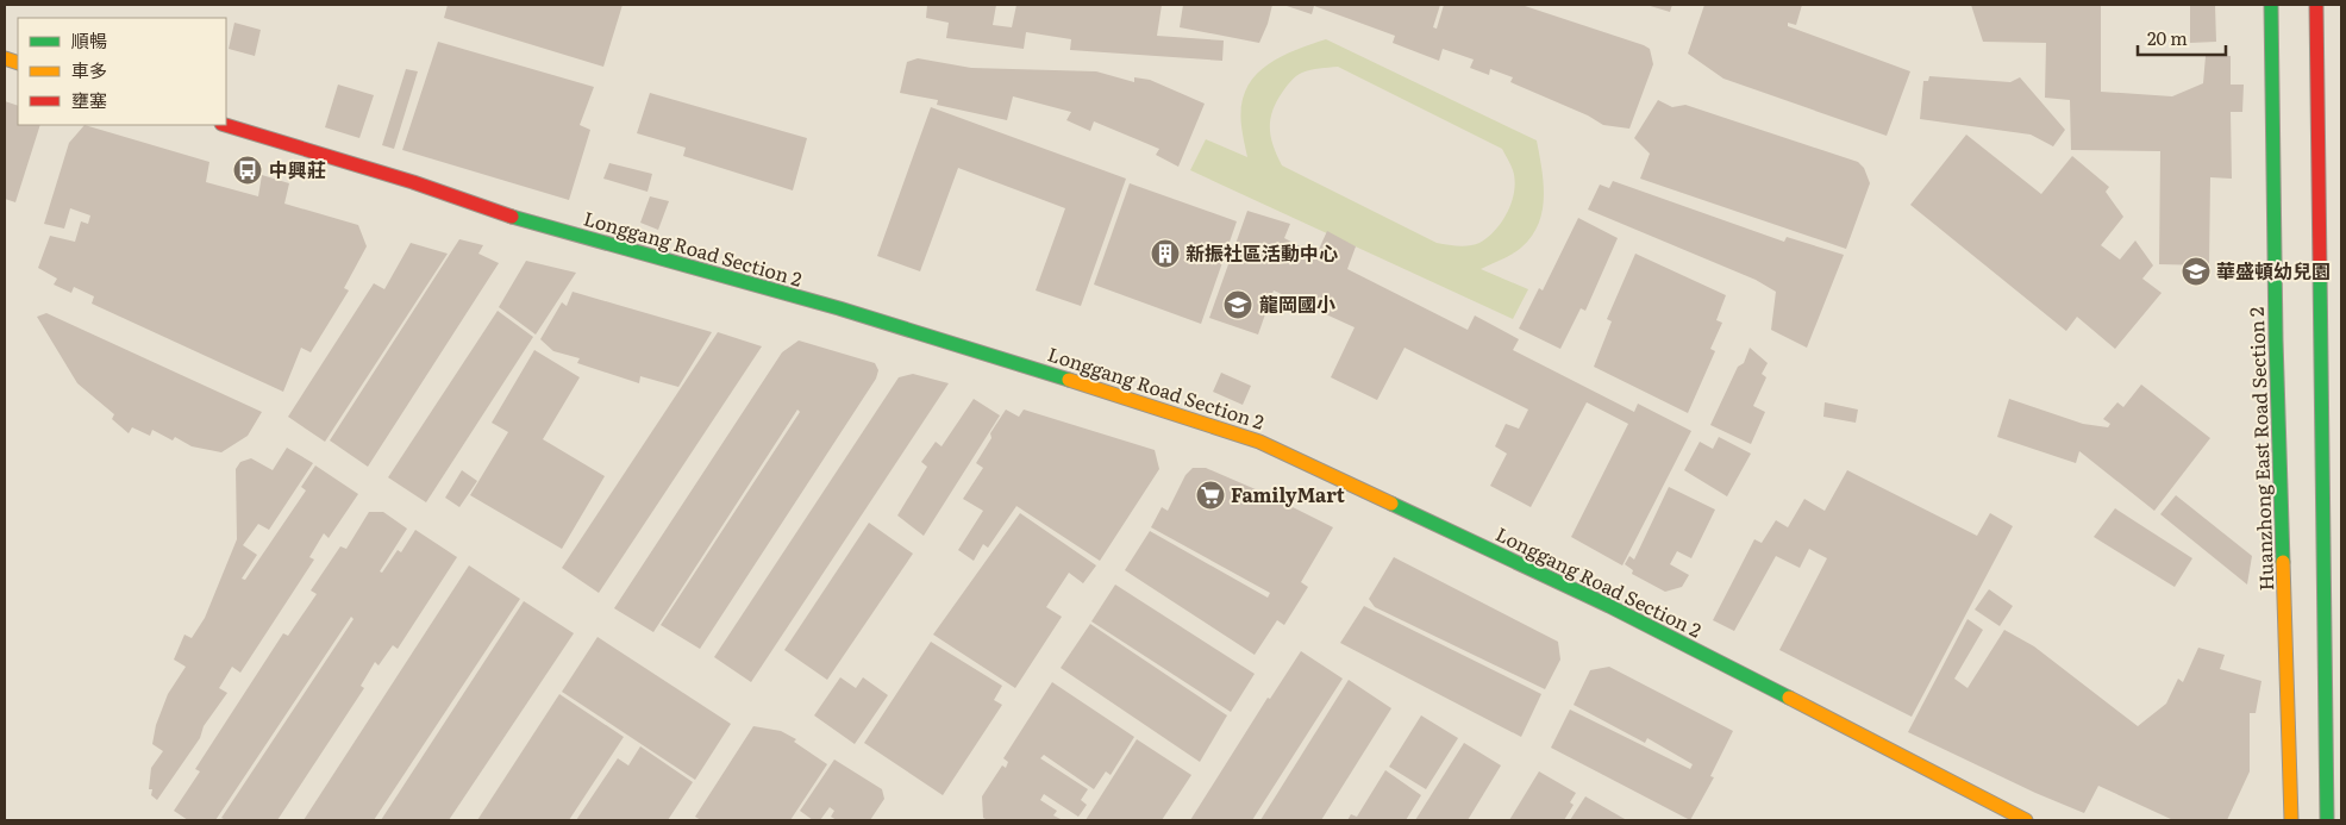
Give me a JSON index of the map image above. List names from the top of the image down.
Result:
{
  "streets": {
    "main road": ["Longgang Road Section 2", "Huanzhong East Road Section 2"]
  },
  "places": {
    "bus stop": ["中興莊"],
    "building": ["新振社區活動中心"],
    "school or university": ["華盛頓幼兒園", "龍岡國小"],
    "supermarket": ["FamilyMart"]
  },
  "legend": ["順暢", "車多", "壅塞"],
  "scale_bar": "20 m"
}
